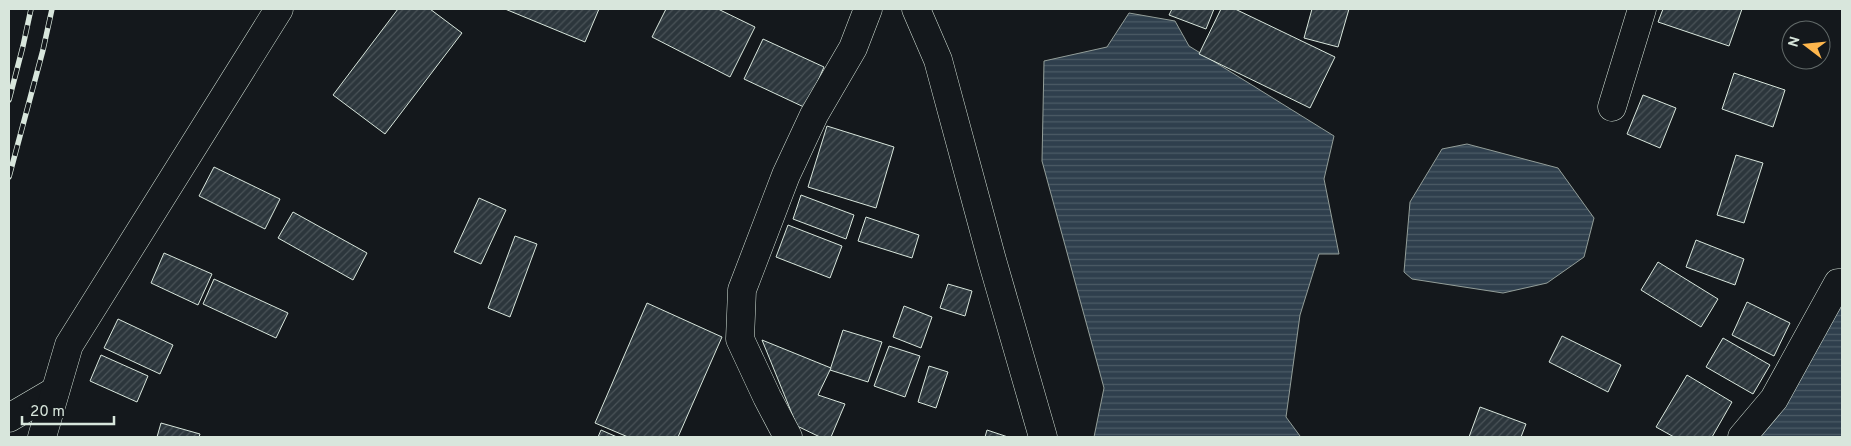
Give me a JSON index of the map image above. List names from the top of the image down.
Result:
{
  "scale_bar": "20 m",
  "north": "left"
}
